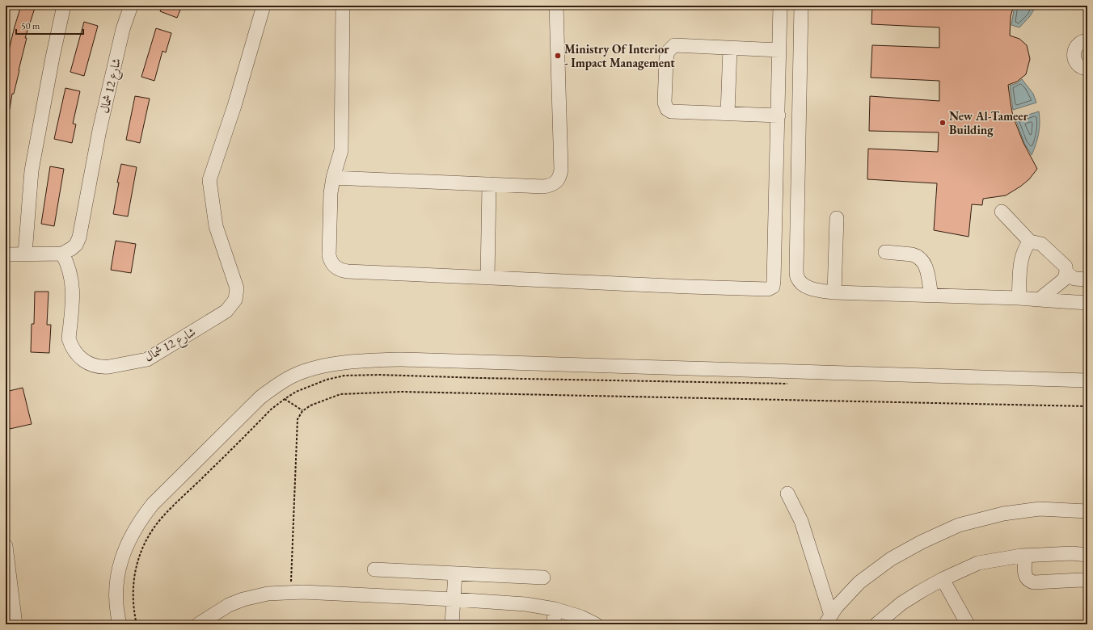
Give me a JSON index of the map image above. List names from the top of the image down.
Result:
{
  "streets": {
    "street": ["شارع 12 شمال"]
  },
  "places": ["Ministry Of Interior - Impact Management", "New Al-Tameer Building"],
  "scale_bar": "50 m"
}
